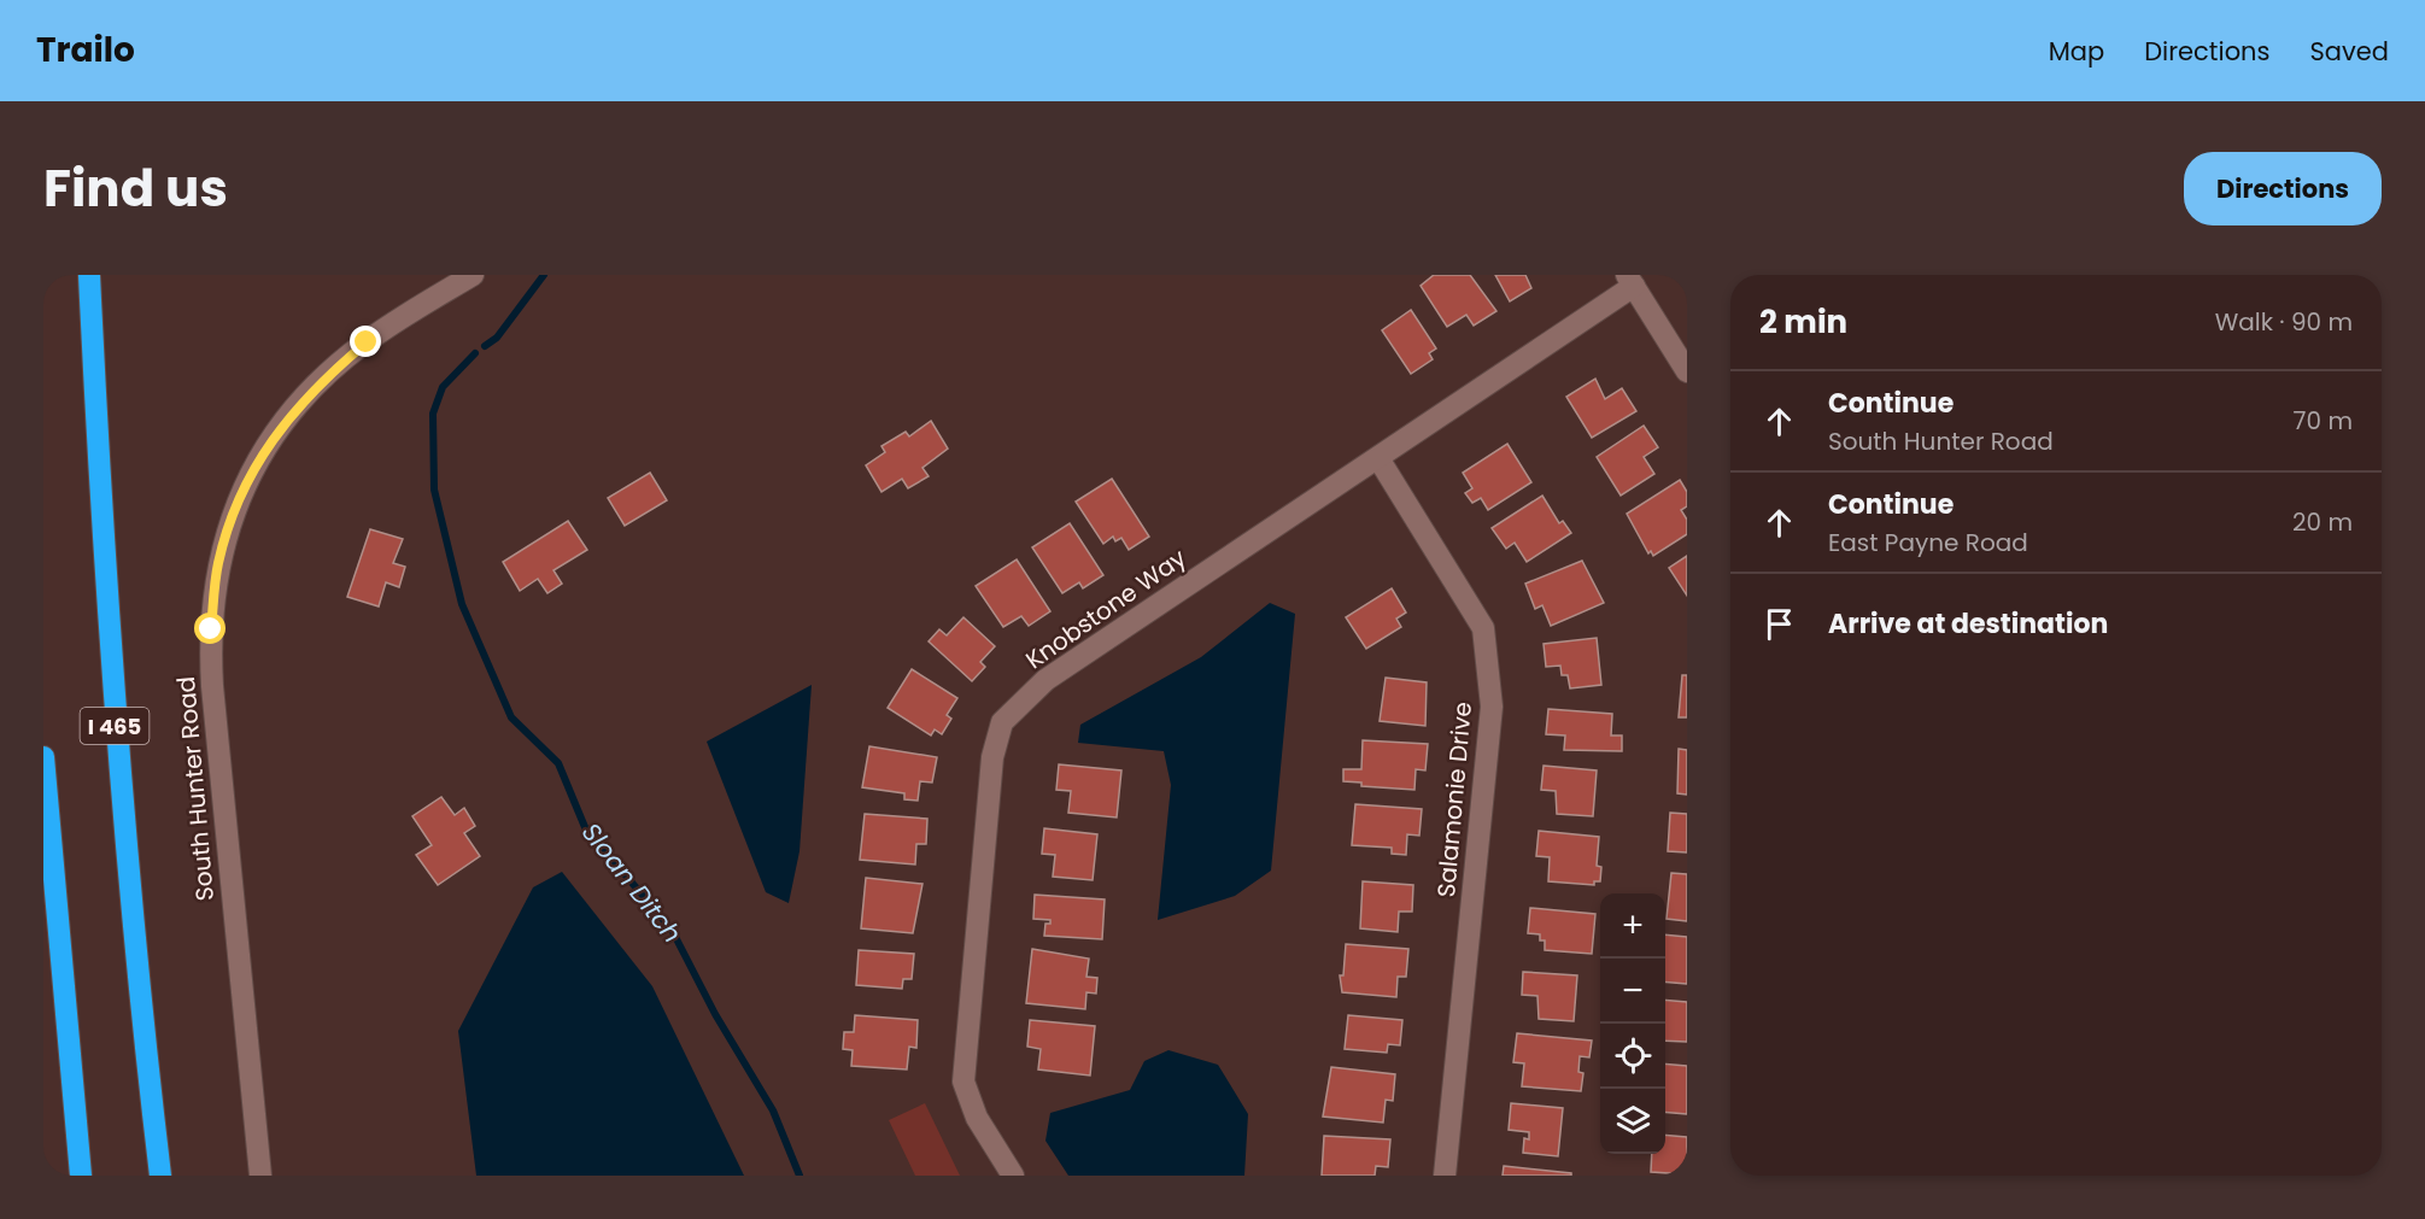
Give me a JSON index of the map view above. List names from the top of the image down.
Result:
{
  "streets": {
    "highway": ["I 465"],
    "street": ["Knobstone Way", "South Hunter Road", "Salamonie Drive"]
  },
  "crossings": [
    ["Knobstone Way", "Salamonie Drive"]
  ],
  "water": ["Sloan Ditch"],
  "page": {
    "header": "Trailo",
    "nav": ["Map", "Directions", "Saved"],
    "title": "Find us",
    "buttons": "Directions",
    "heading": ["2 min", "Walk · 90 m"],
    "list": [
      ["Continue", "South Hunter Road", "70 m"],
      ["Continue", "East Payne Road", "20 m"],
      "Arrive at destination"
    ],
    "map_buttons": ["+", "−"]
  }
}
